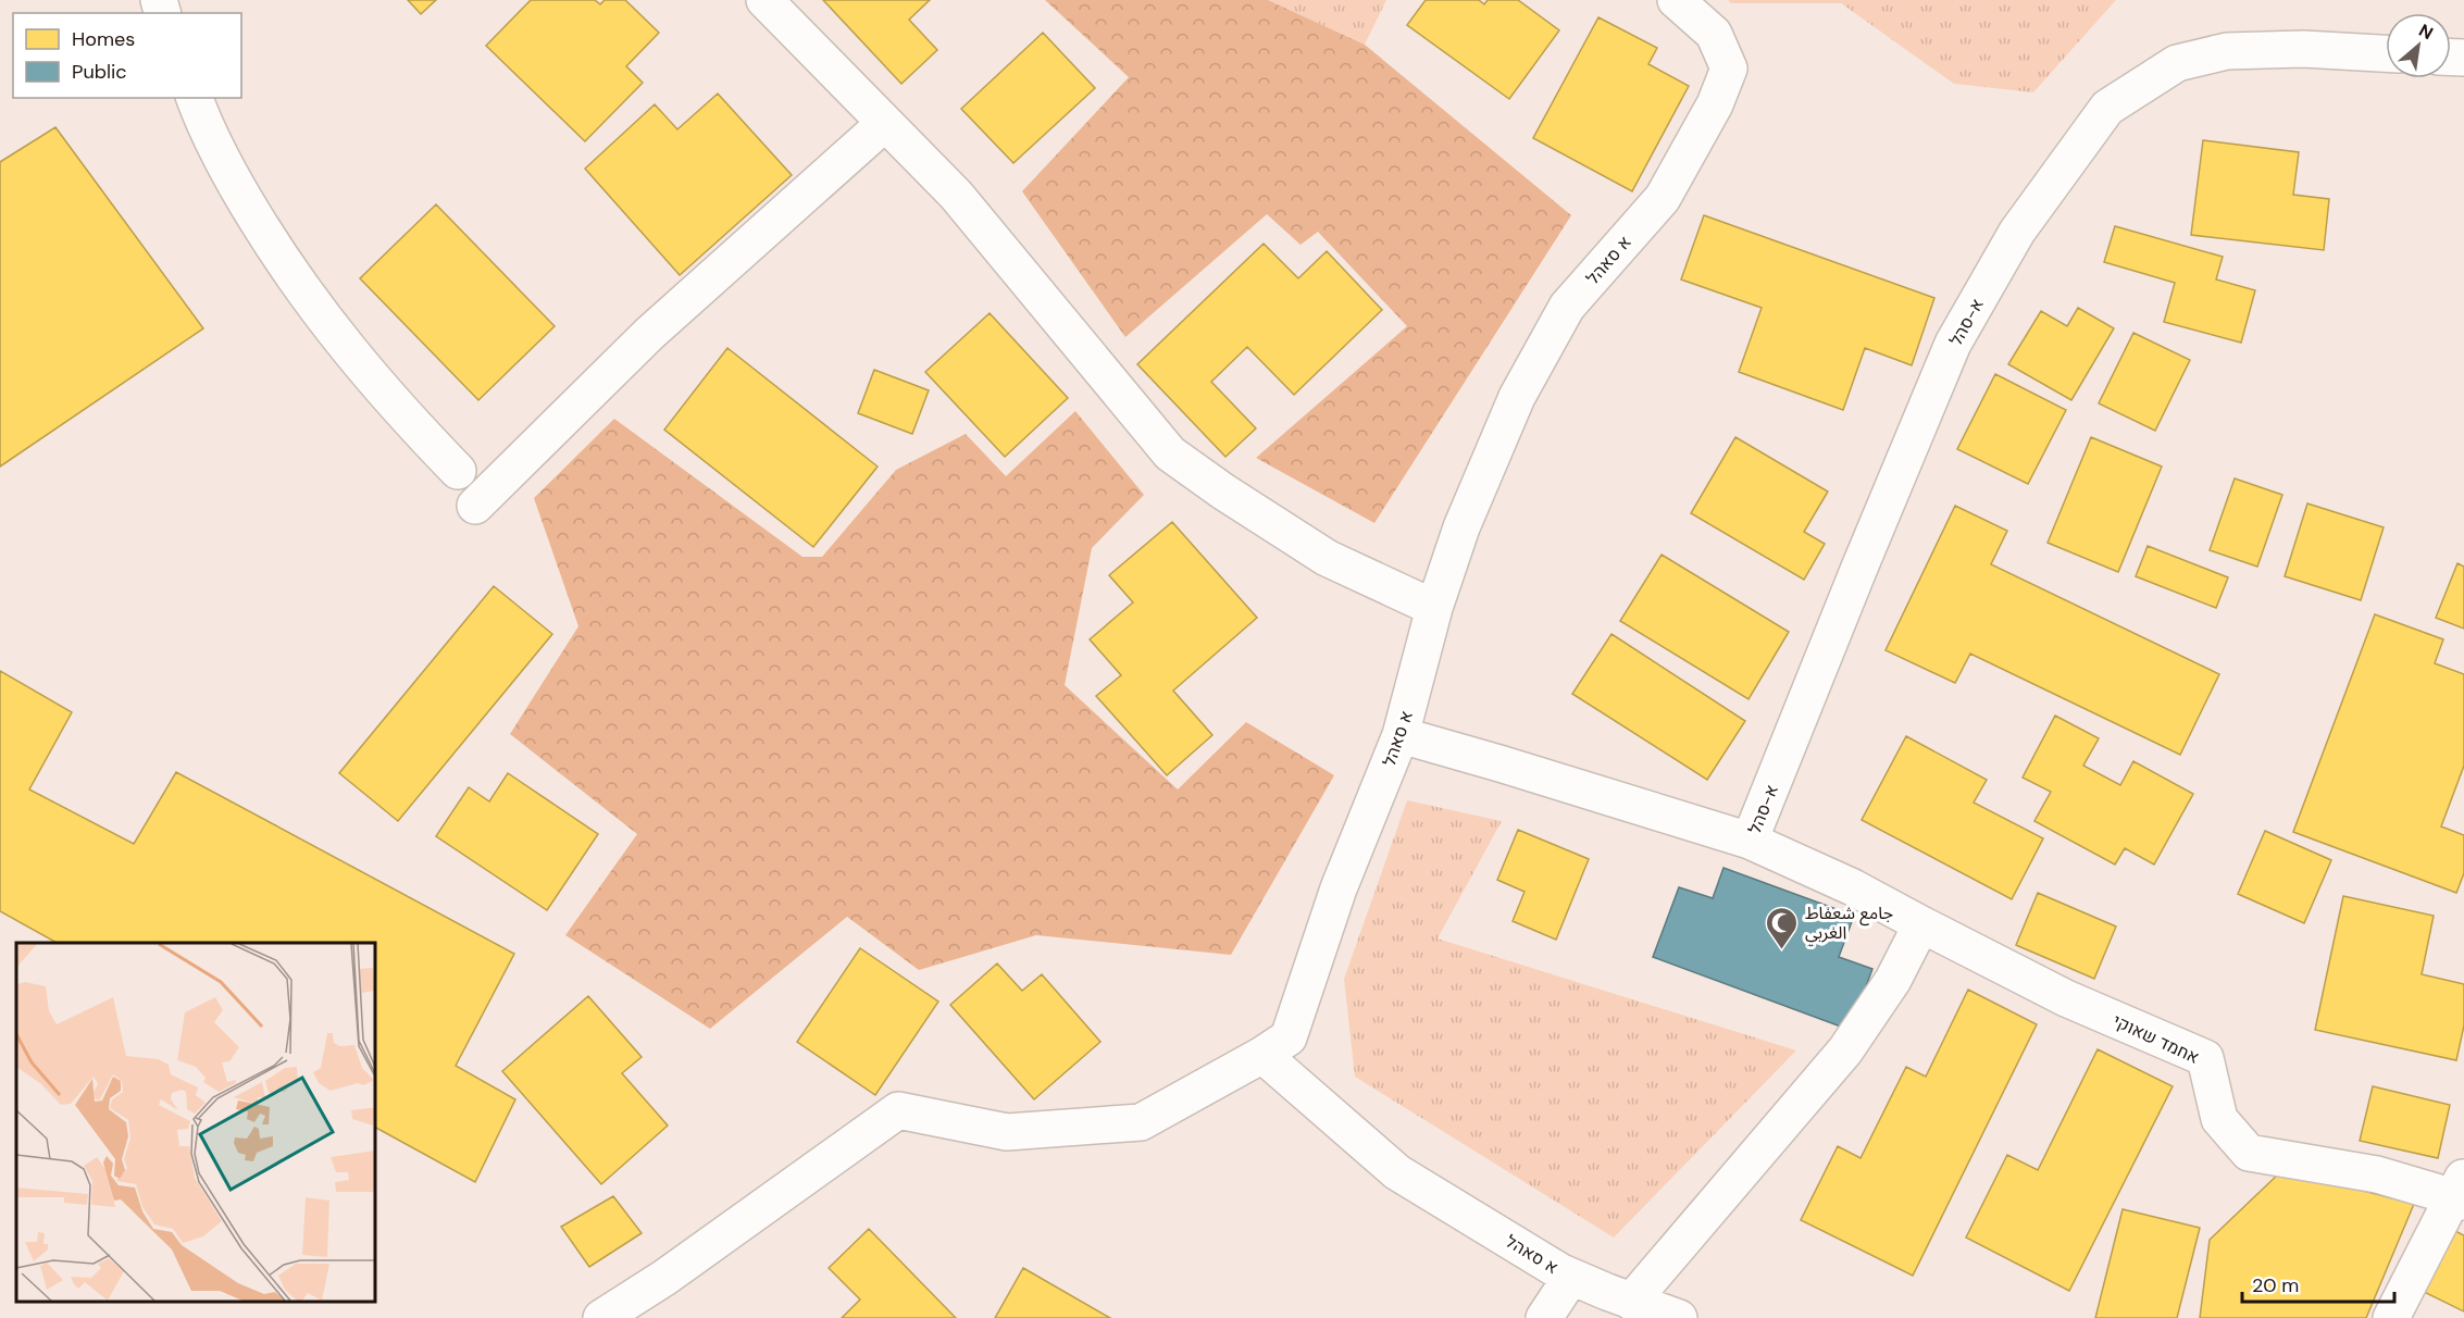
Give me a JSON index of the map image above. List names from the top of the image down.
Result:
{
  "streets": {
    "street": ["א סאהל", "א-סהל", "אחמד שאוקי"]
  },
  "places": {
    "mosque": ["جامع شعفاط الغربي"]
  },
  "legend": ["Homes", "Public"],
  "scale_bar": "20 m",
  "north": "top right"
}
